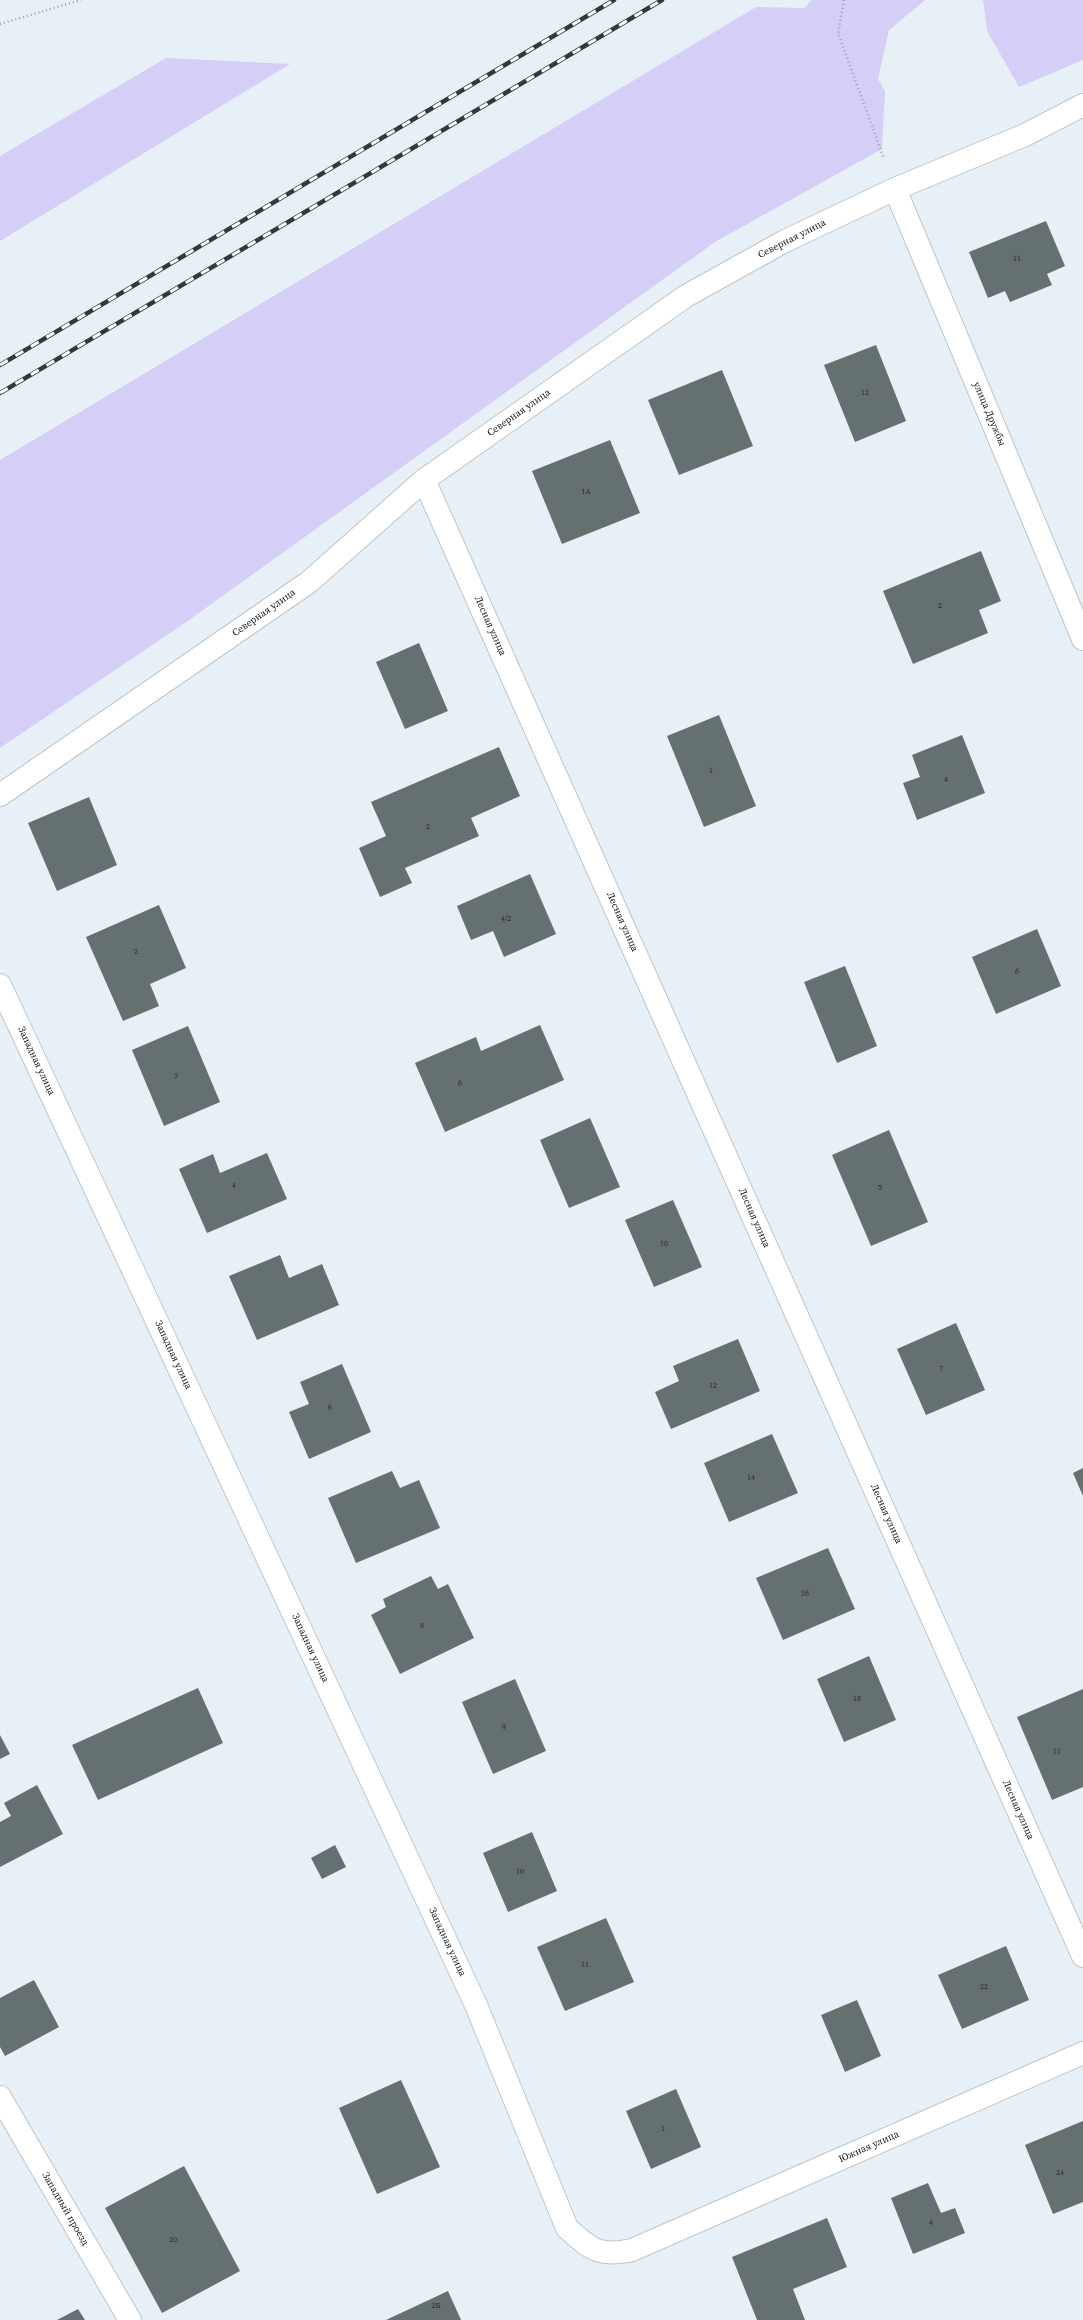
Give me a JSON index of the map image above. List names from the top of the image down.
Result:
{
  "streets": {
    "street": [
      "Северная улица",
      "улица Дружбы",
      "Лесная улица",
      "Западная улица",
      "Южная улица",
      "Западный проезд"
    ]
  },
  "crossings": [
    ["Северная улица", "улица Дружбы"],
    ["Северная улица", "Лесная улица"],
    ["Западная улица", "Южная улица"]
  ],
  "house_numbers": [
    "11",
    "12",
    "1А",
    "2",
    "1",
    "4",
    "2",
    "4/2",
    "2",
    "6",
    "3",
    "6",
    "4",
    "5",
    "10",
    "7",
    "12",
    "6",
    "14",
    "16",
    "8",
    "18",
    "9",
    "11",
    "10",
    "11",
    "22",
    "1",
    "24",
    "4",
    "20",
    "2Б"
  ]
}
